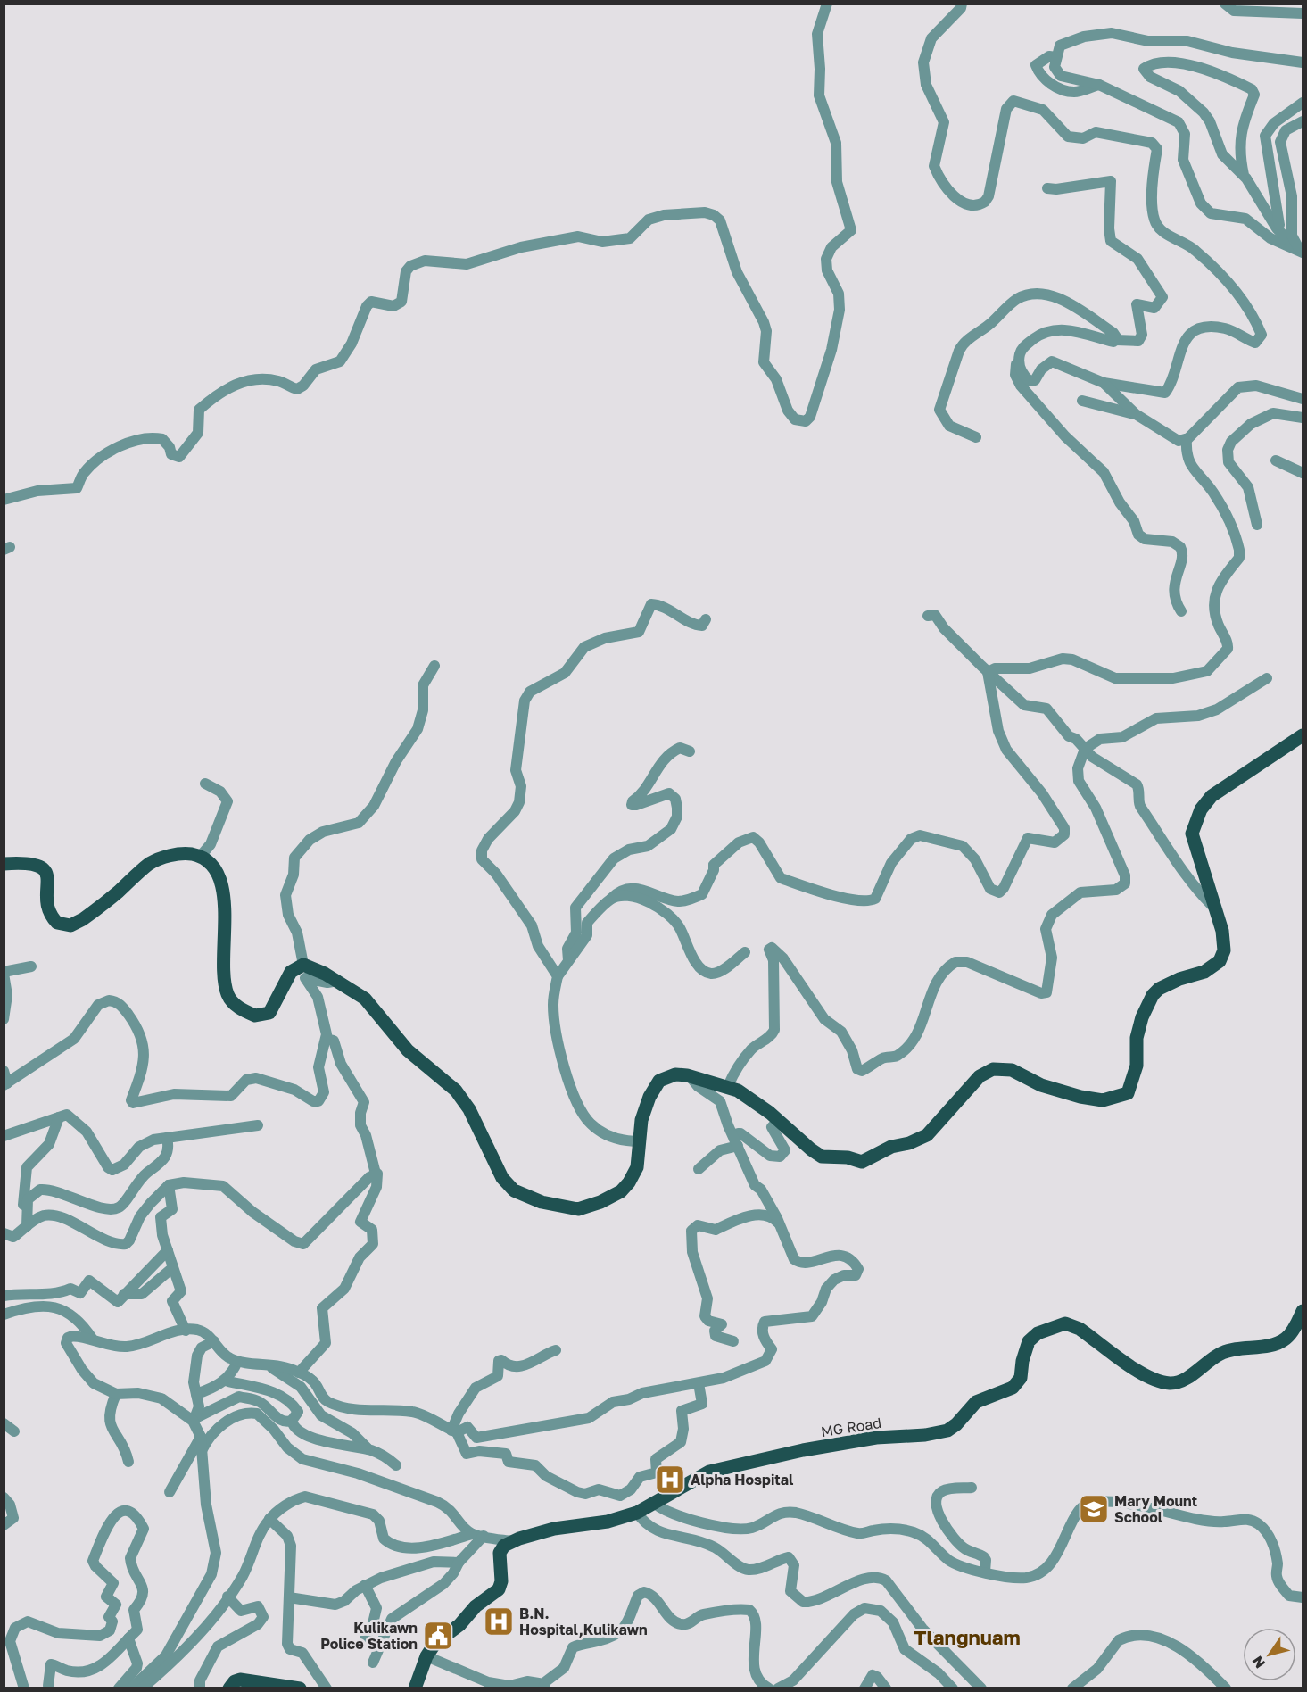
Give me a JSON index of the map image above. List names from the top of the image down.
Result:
{
  "streets": {
    "main road": ["MG Road"]
  },
  "districts": ["Tlangnuam"],
  "places": {
    "hospital": ["Alpha Hospital", "B.N. Hospital,Kulikawn"],
    "school or university": ["Mary Mount School"],
    "public building": ["Kulikawn Police Station"]
  },
  "north": "bottom left"
}
